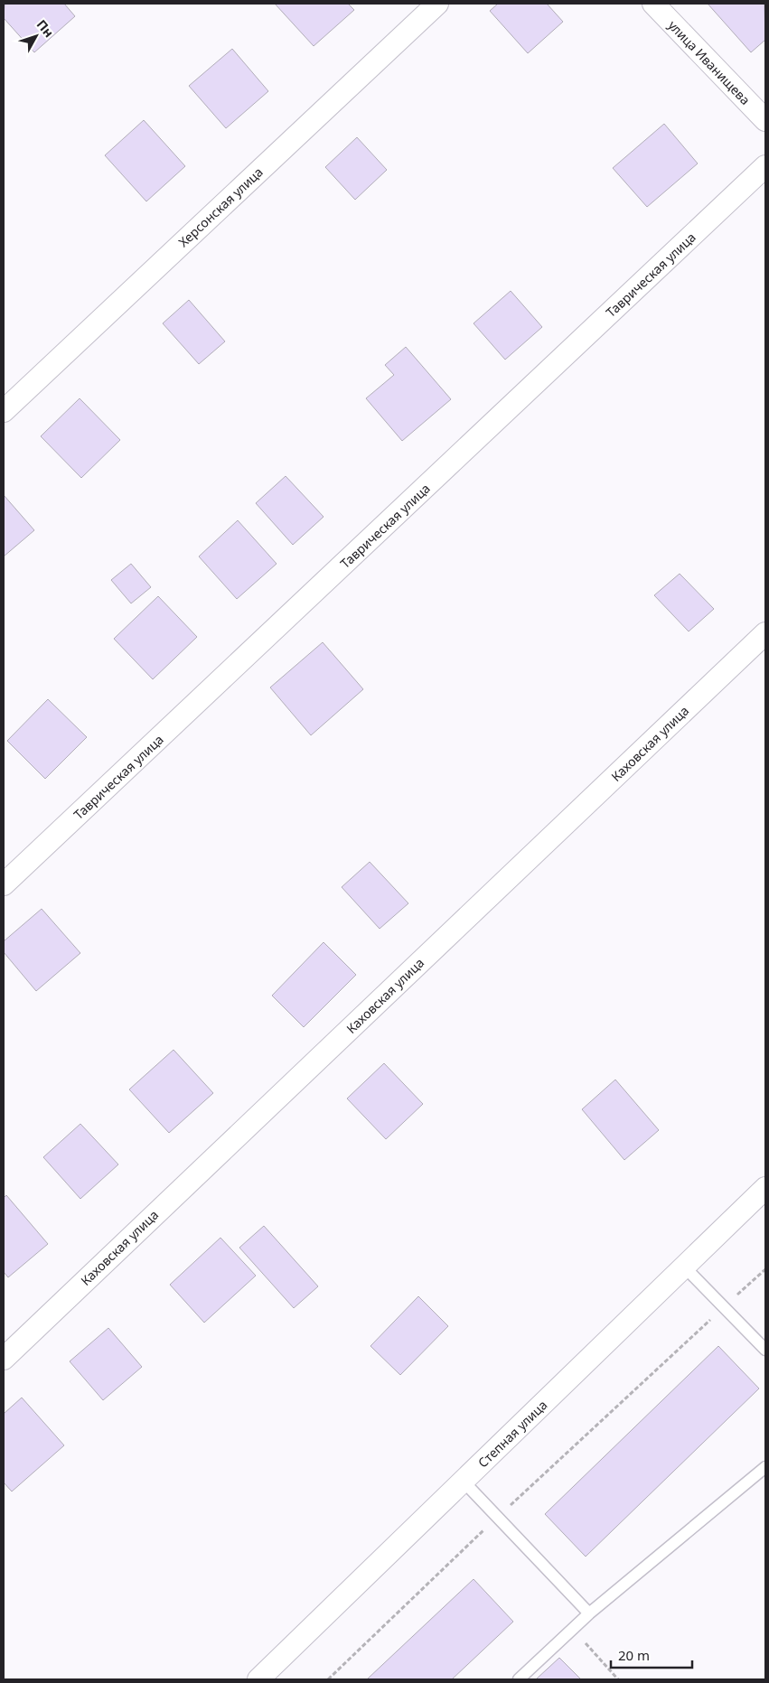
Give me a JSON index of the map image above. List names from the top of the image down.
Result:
{
  "streets": {
    "street": [
      "улица Иванищева",
      "Херсонская улица",
      "Таврическая улица",
      "Каховская улица",
      "Степная улица"
    ]
  },
  "scale_bar": "20 m",
  "north": "top right"
}
